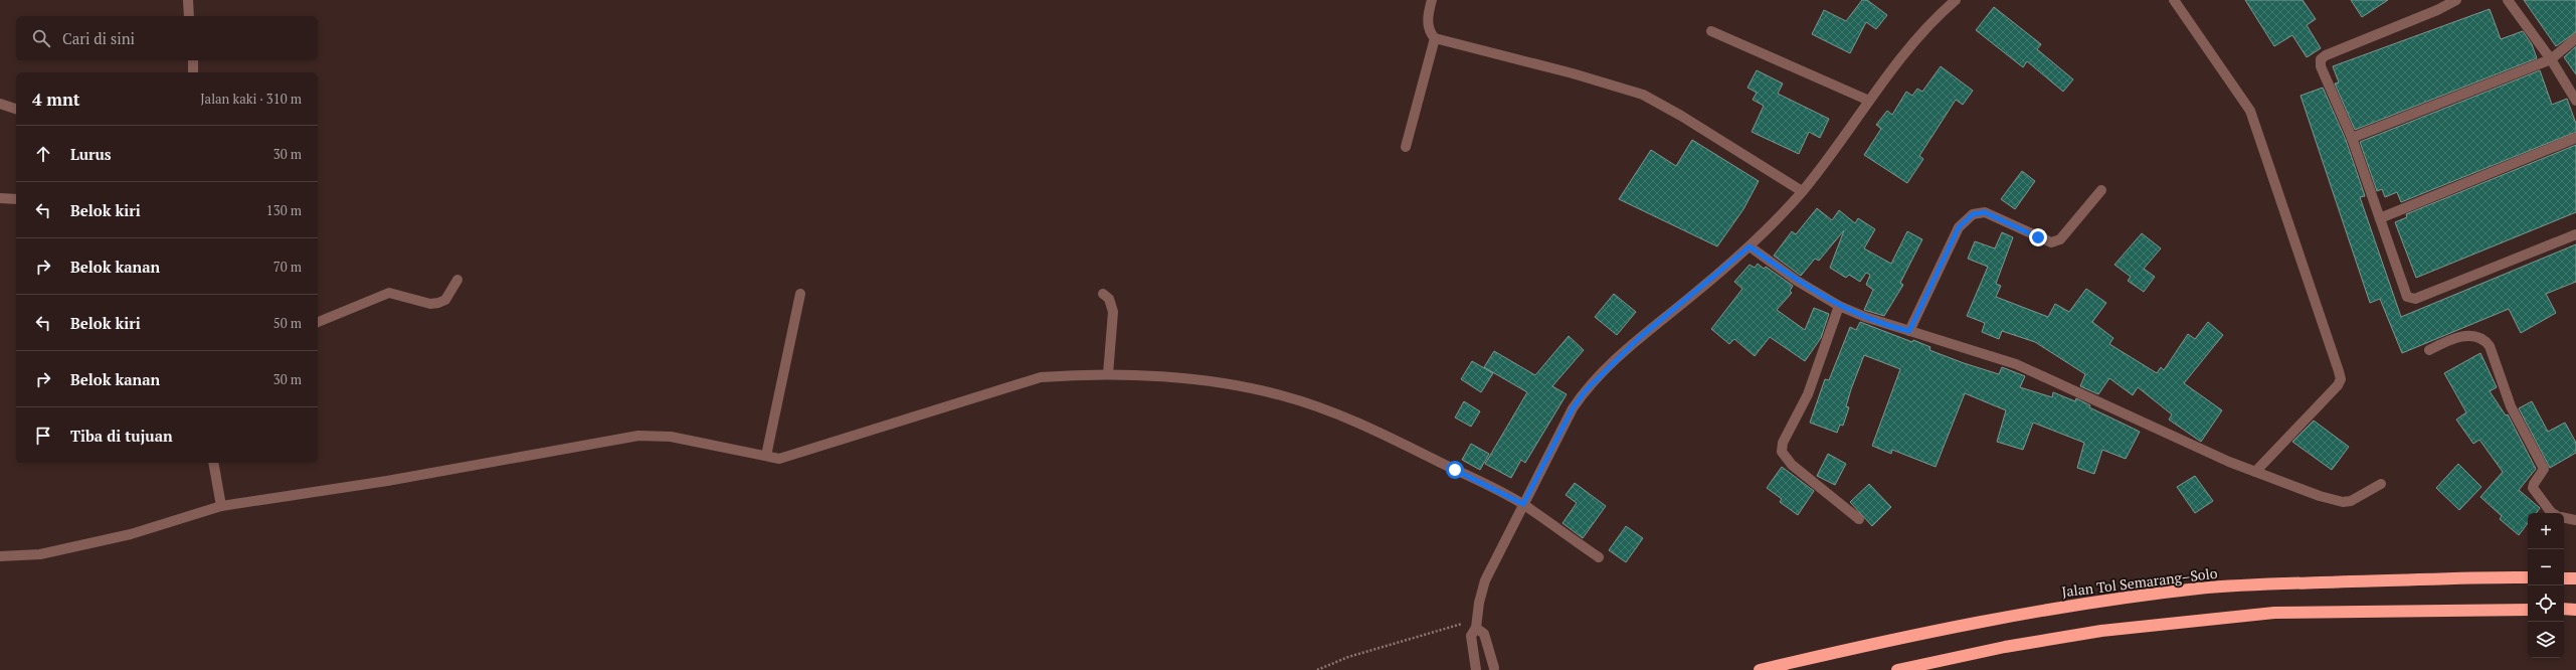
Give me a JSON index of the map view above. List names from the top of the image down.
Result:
{
  "streets": {
    "highway": ["Jalan Tol Semarang–Solo"]
  },
  "page": {
    "search": "Cari di sini",
    "heading": ["4 mnt", "Jalan kaki · 310 m"],
    "list": [
      ["Lurus", "30 m"],
      ["Belok kiri", "130 m"],
      ["Belok kanan", "70 m"],
      ["Belok kiri", "50 m"],
      ["Belok kanan", "30 m"],
      "Tiba di tujuan"
    ],
    "map_buttons": ["+", "−"]
  }
}
